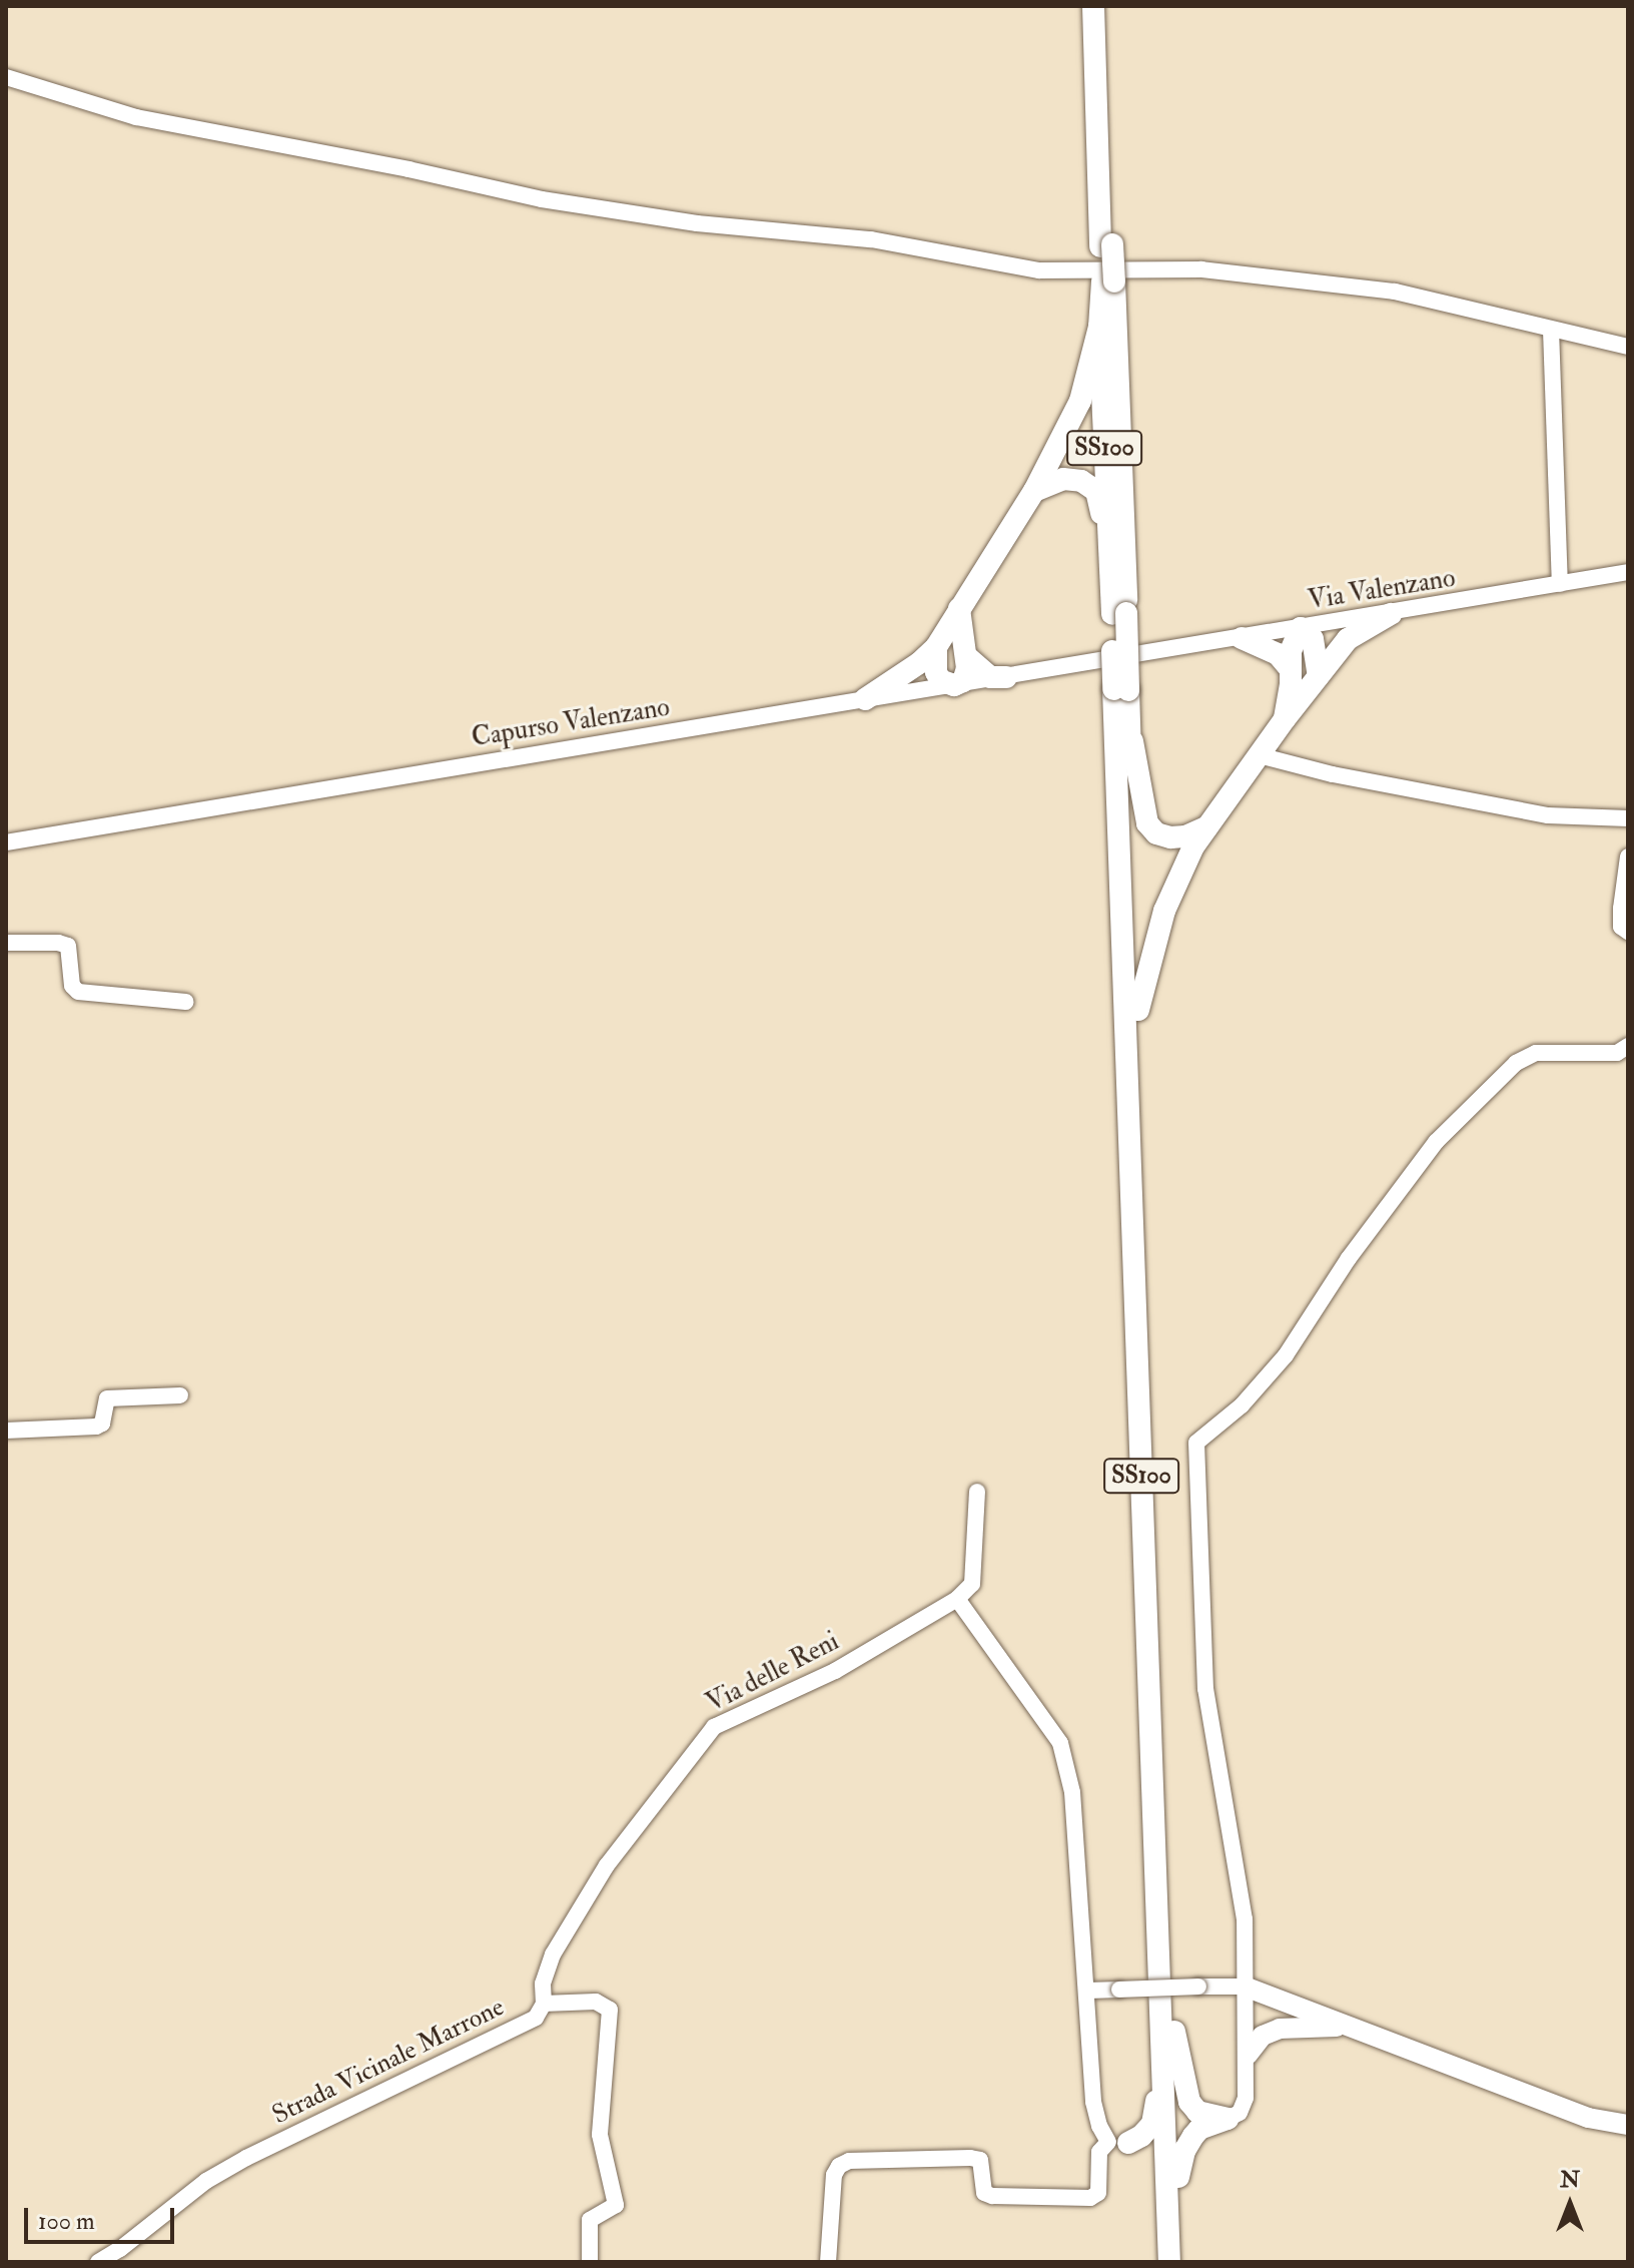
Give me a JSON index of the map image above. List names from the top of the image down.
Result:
{
  "streets": {
    "highway": ["SS100"],
    "street": [
      "Via Valenzano",
      "Capurso Valenzano",
      "Via delle Reni",
      "Strada Vicinale Marrone"
    ]
  },
  "crossings": [
    ["SS100", "Via Valenzano"],
    ["SS100", "Capurso Valenzano"],
    ["Via Valenzano", "Capurso Valenzano"],
    ["Via delle Reni", "Strada Vicinale Marrone"]
  ],
  "scale_bar": "100 m",
  "north": "top"
}
